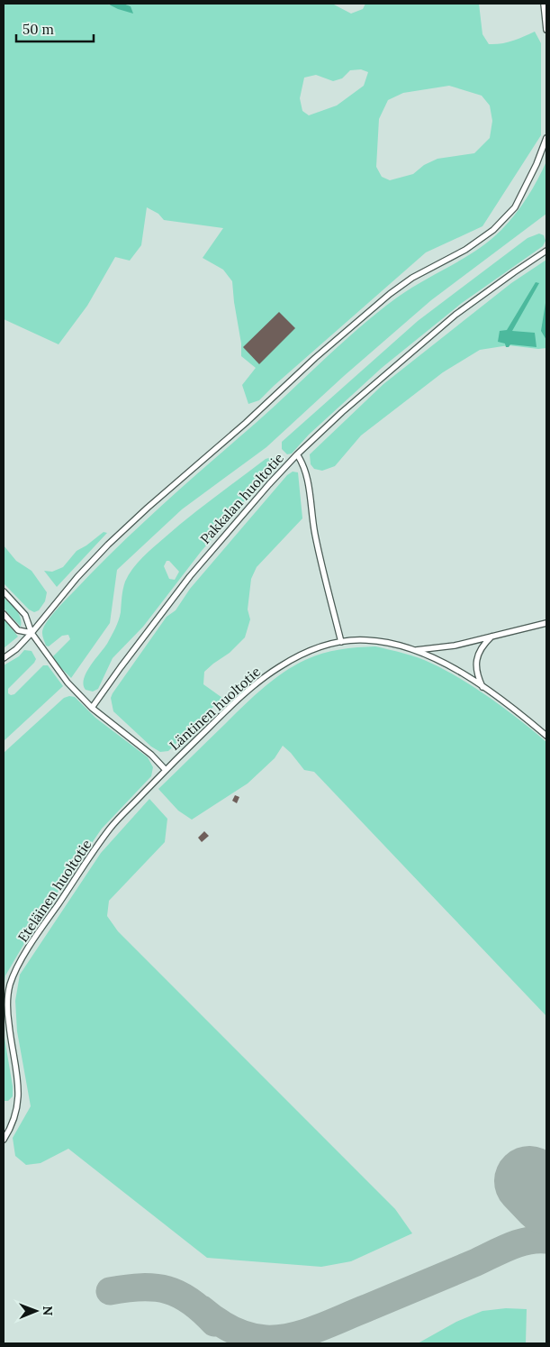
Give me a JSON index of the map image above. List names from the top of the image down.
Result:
{
  "streets": {
    "lane": ["Pakkalan huoltotie", "Läntinen huoltotie", "Eteläinen huoltotie"]
  },
  "crossings": [
    ["Läntinen huoltotie", "Eteläinen huoltotie"]
  ],
  "scale_bar": "50 m",
  "north": "right"
}
